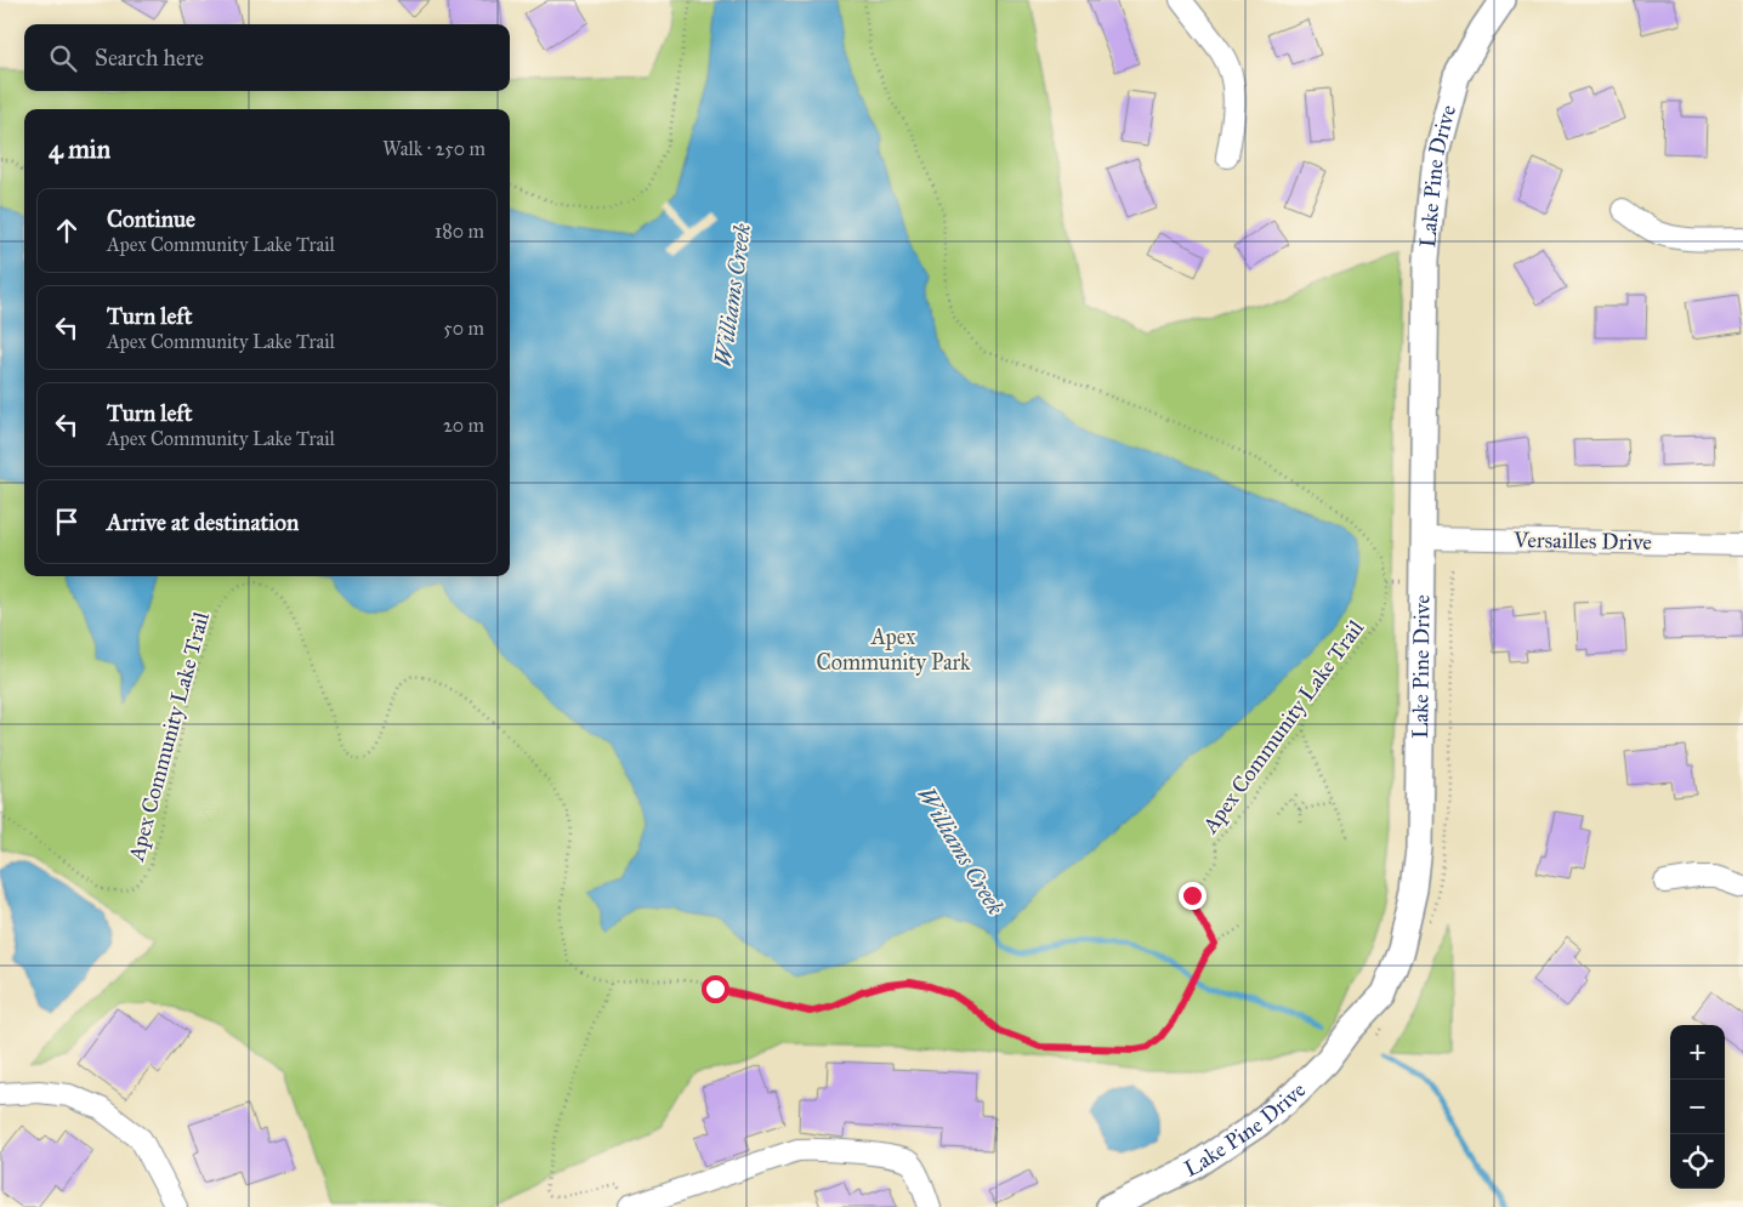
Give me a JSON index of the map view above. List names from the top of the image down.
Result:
{
  "streets": {
    "main road": ["Lake Pine Drive"],
    "street": ["Versailles Drive"],
    "path": ["Apex Community Lake Trail"]
  },
  "crossings": [
    ["Lake Pine Drive", "Versailles Drive"]
  ],
  "water": ["Williams Creek"],
  "parks": ["Apex Community Park"],
  "page": {
    "search": "Search here",
    "heading": ["4 min", "Walk · 250 m"],
    "list": [
      ["Continue", "Apex Community Lake Trail", "180 m"],
      ["Turn left", "Apex Community Lake Trail", "50 m"],
      ["Turn left", "Apex Community Lake Trail", "20 m"],
      "Arrive at destination"
    ],
    "map_buttons": ["+", "−"]
  }
}
